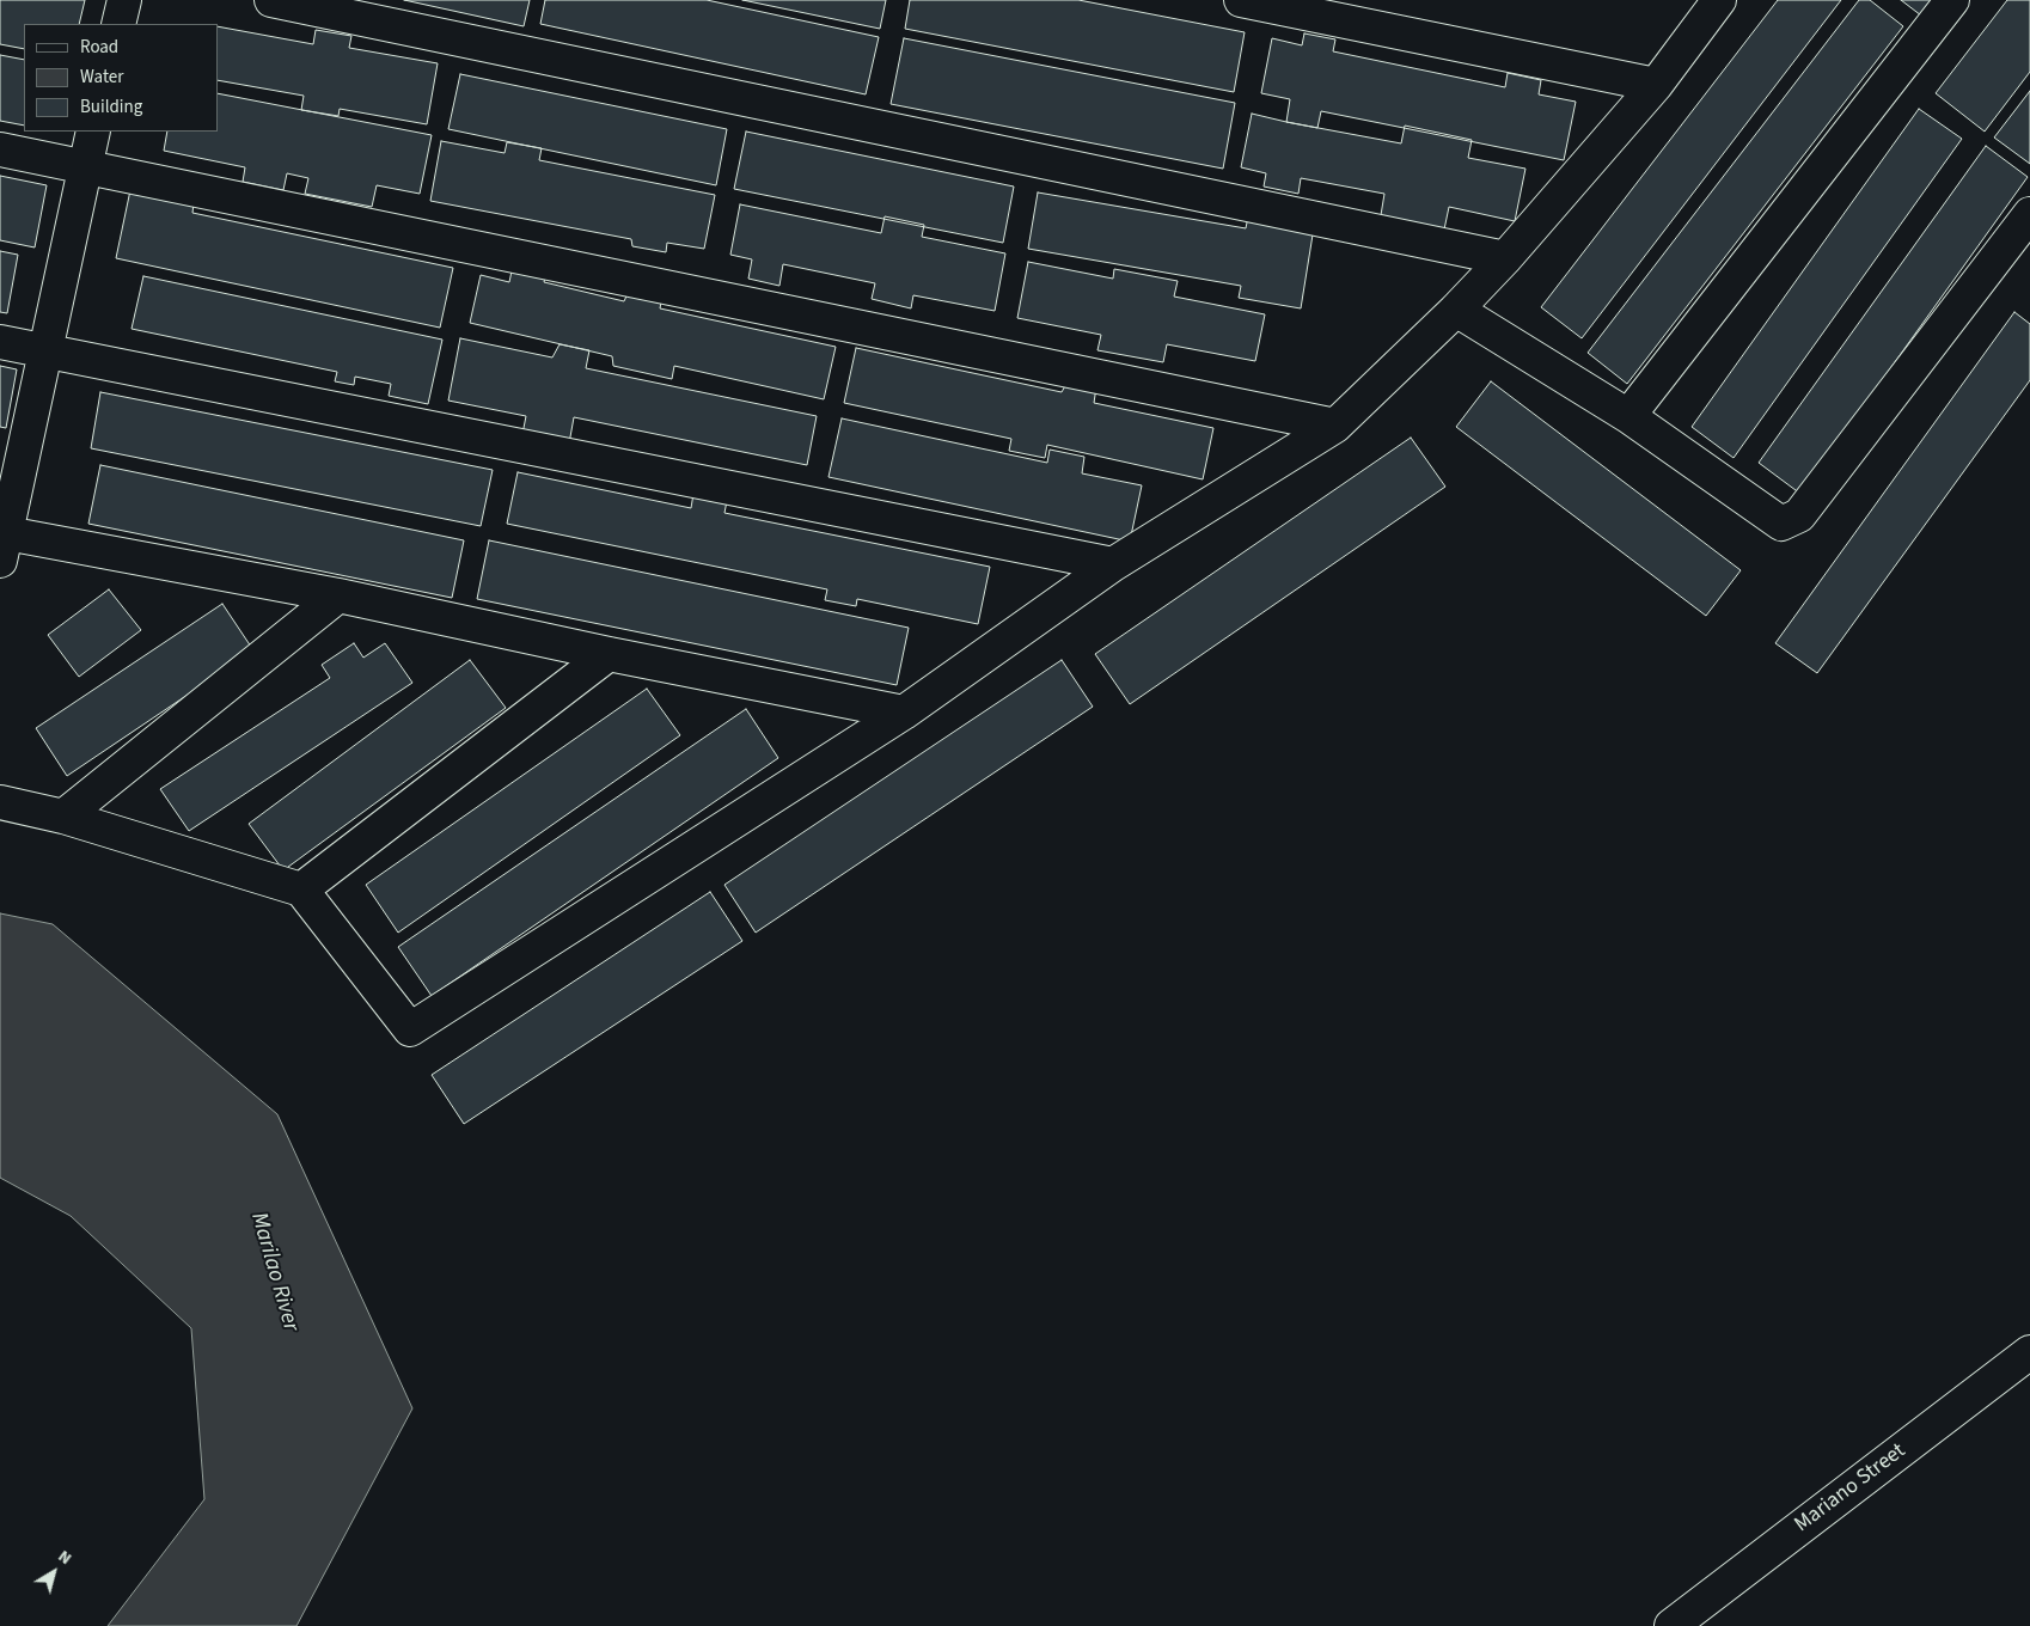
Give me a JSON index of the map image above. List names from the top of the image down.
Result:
{
  "streets": {
    "street": ["Mariano Street"]
  },
  "water": ["Marilao River"],
  "legend": ["Road", "Water", "Building"],
  "north": "top right"
}
